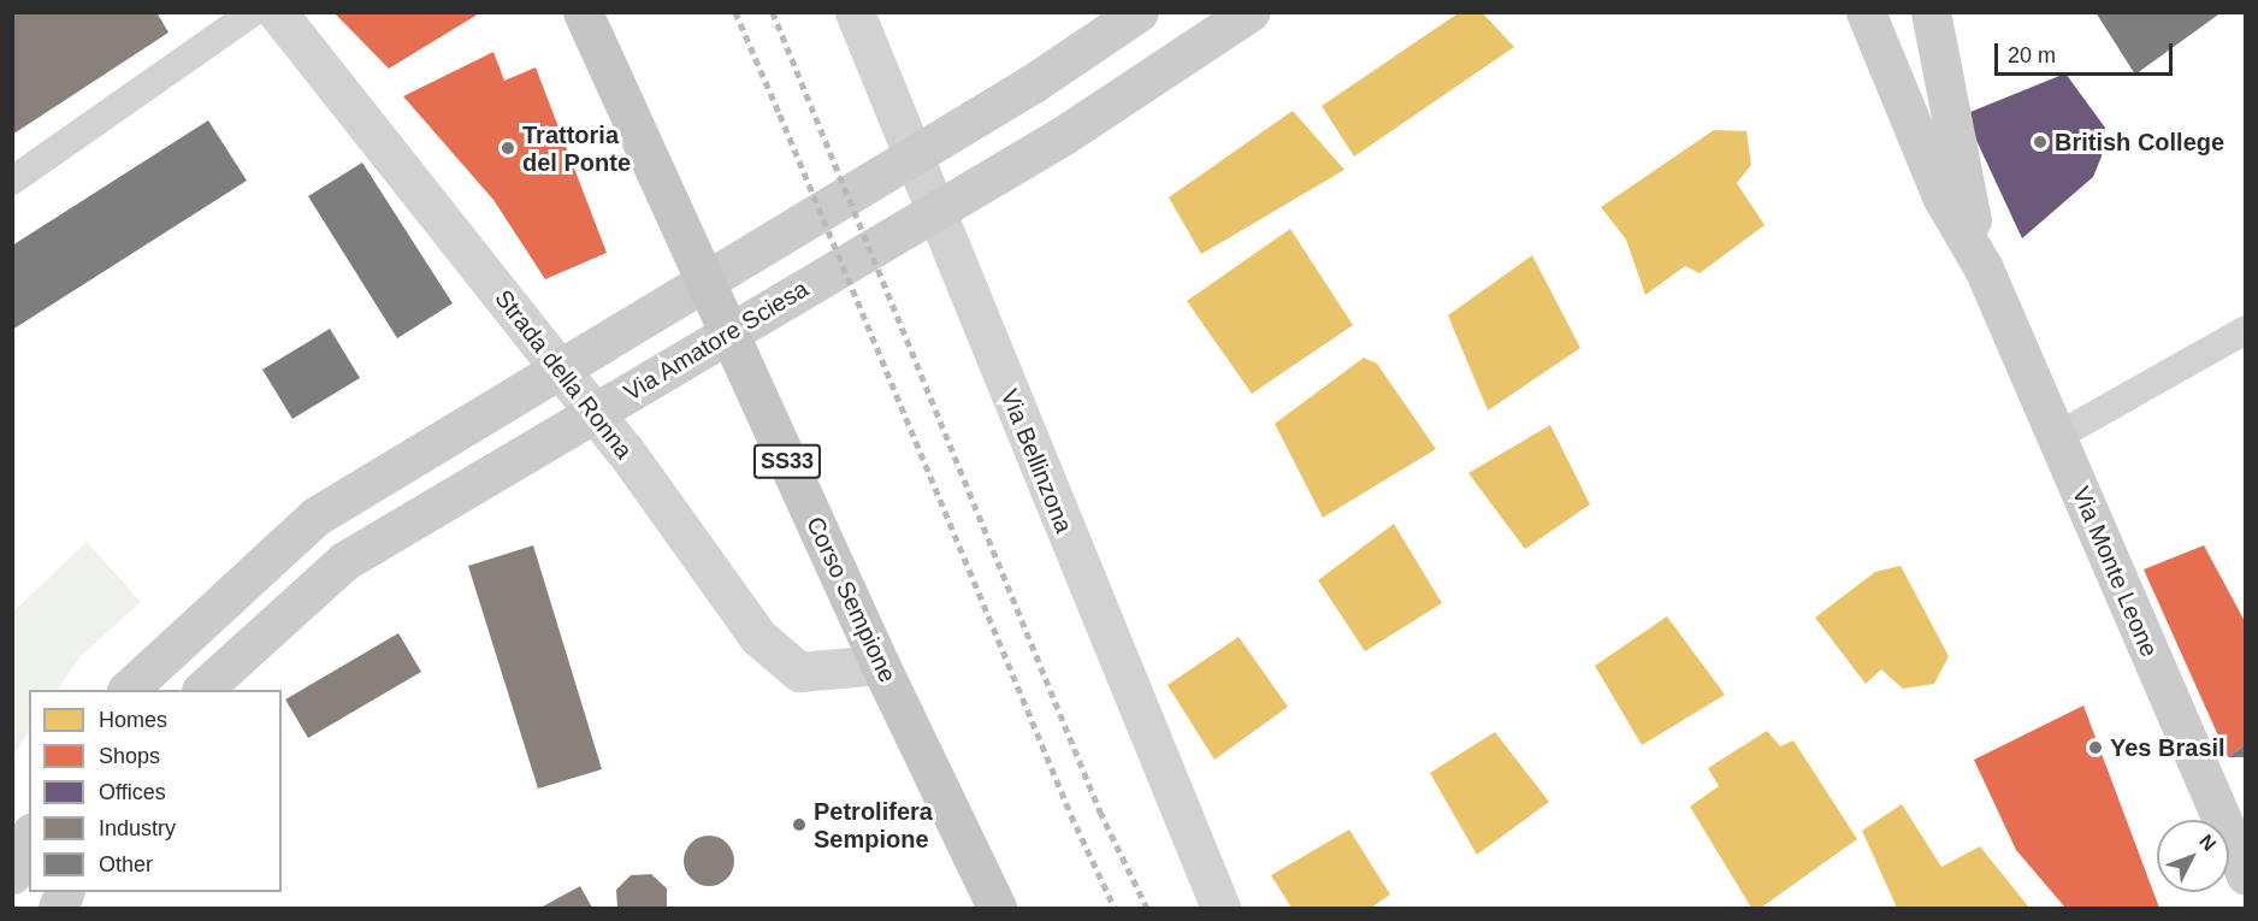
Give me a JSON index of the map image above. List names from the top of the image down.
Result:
{
  "streets": {
    "main road": ["SS33", "Corso Sempione"],
    "street": [
      "Via Amatore Sciesa",
      "Strada della Ronna",
      "Via Bellinzona",
      "Via Monte Leone"
    ]
  },
  "crossings": [
    ["Strada della Ronna", "Corso Sempione"]
  ],
  "places": [
    "British College",
    "Trattoria del Ponte",
    "Yes Brasil",
    "Petrolifera Sempione"
  ],
  "legend": [
    "Homes",
    "Shops",
    "Offices",
    "Industry",
    "Other"
  ],
  "scale_bar": "20 m",
  "north": "top right"
}
